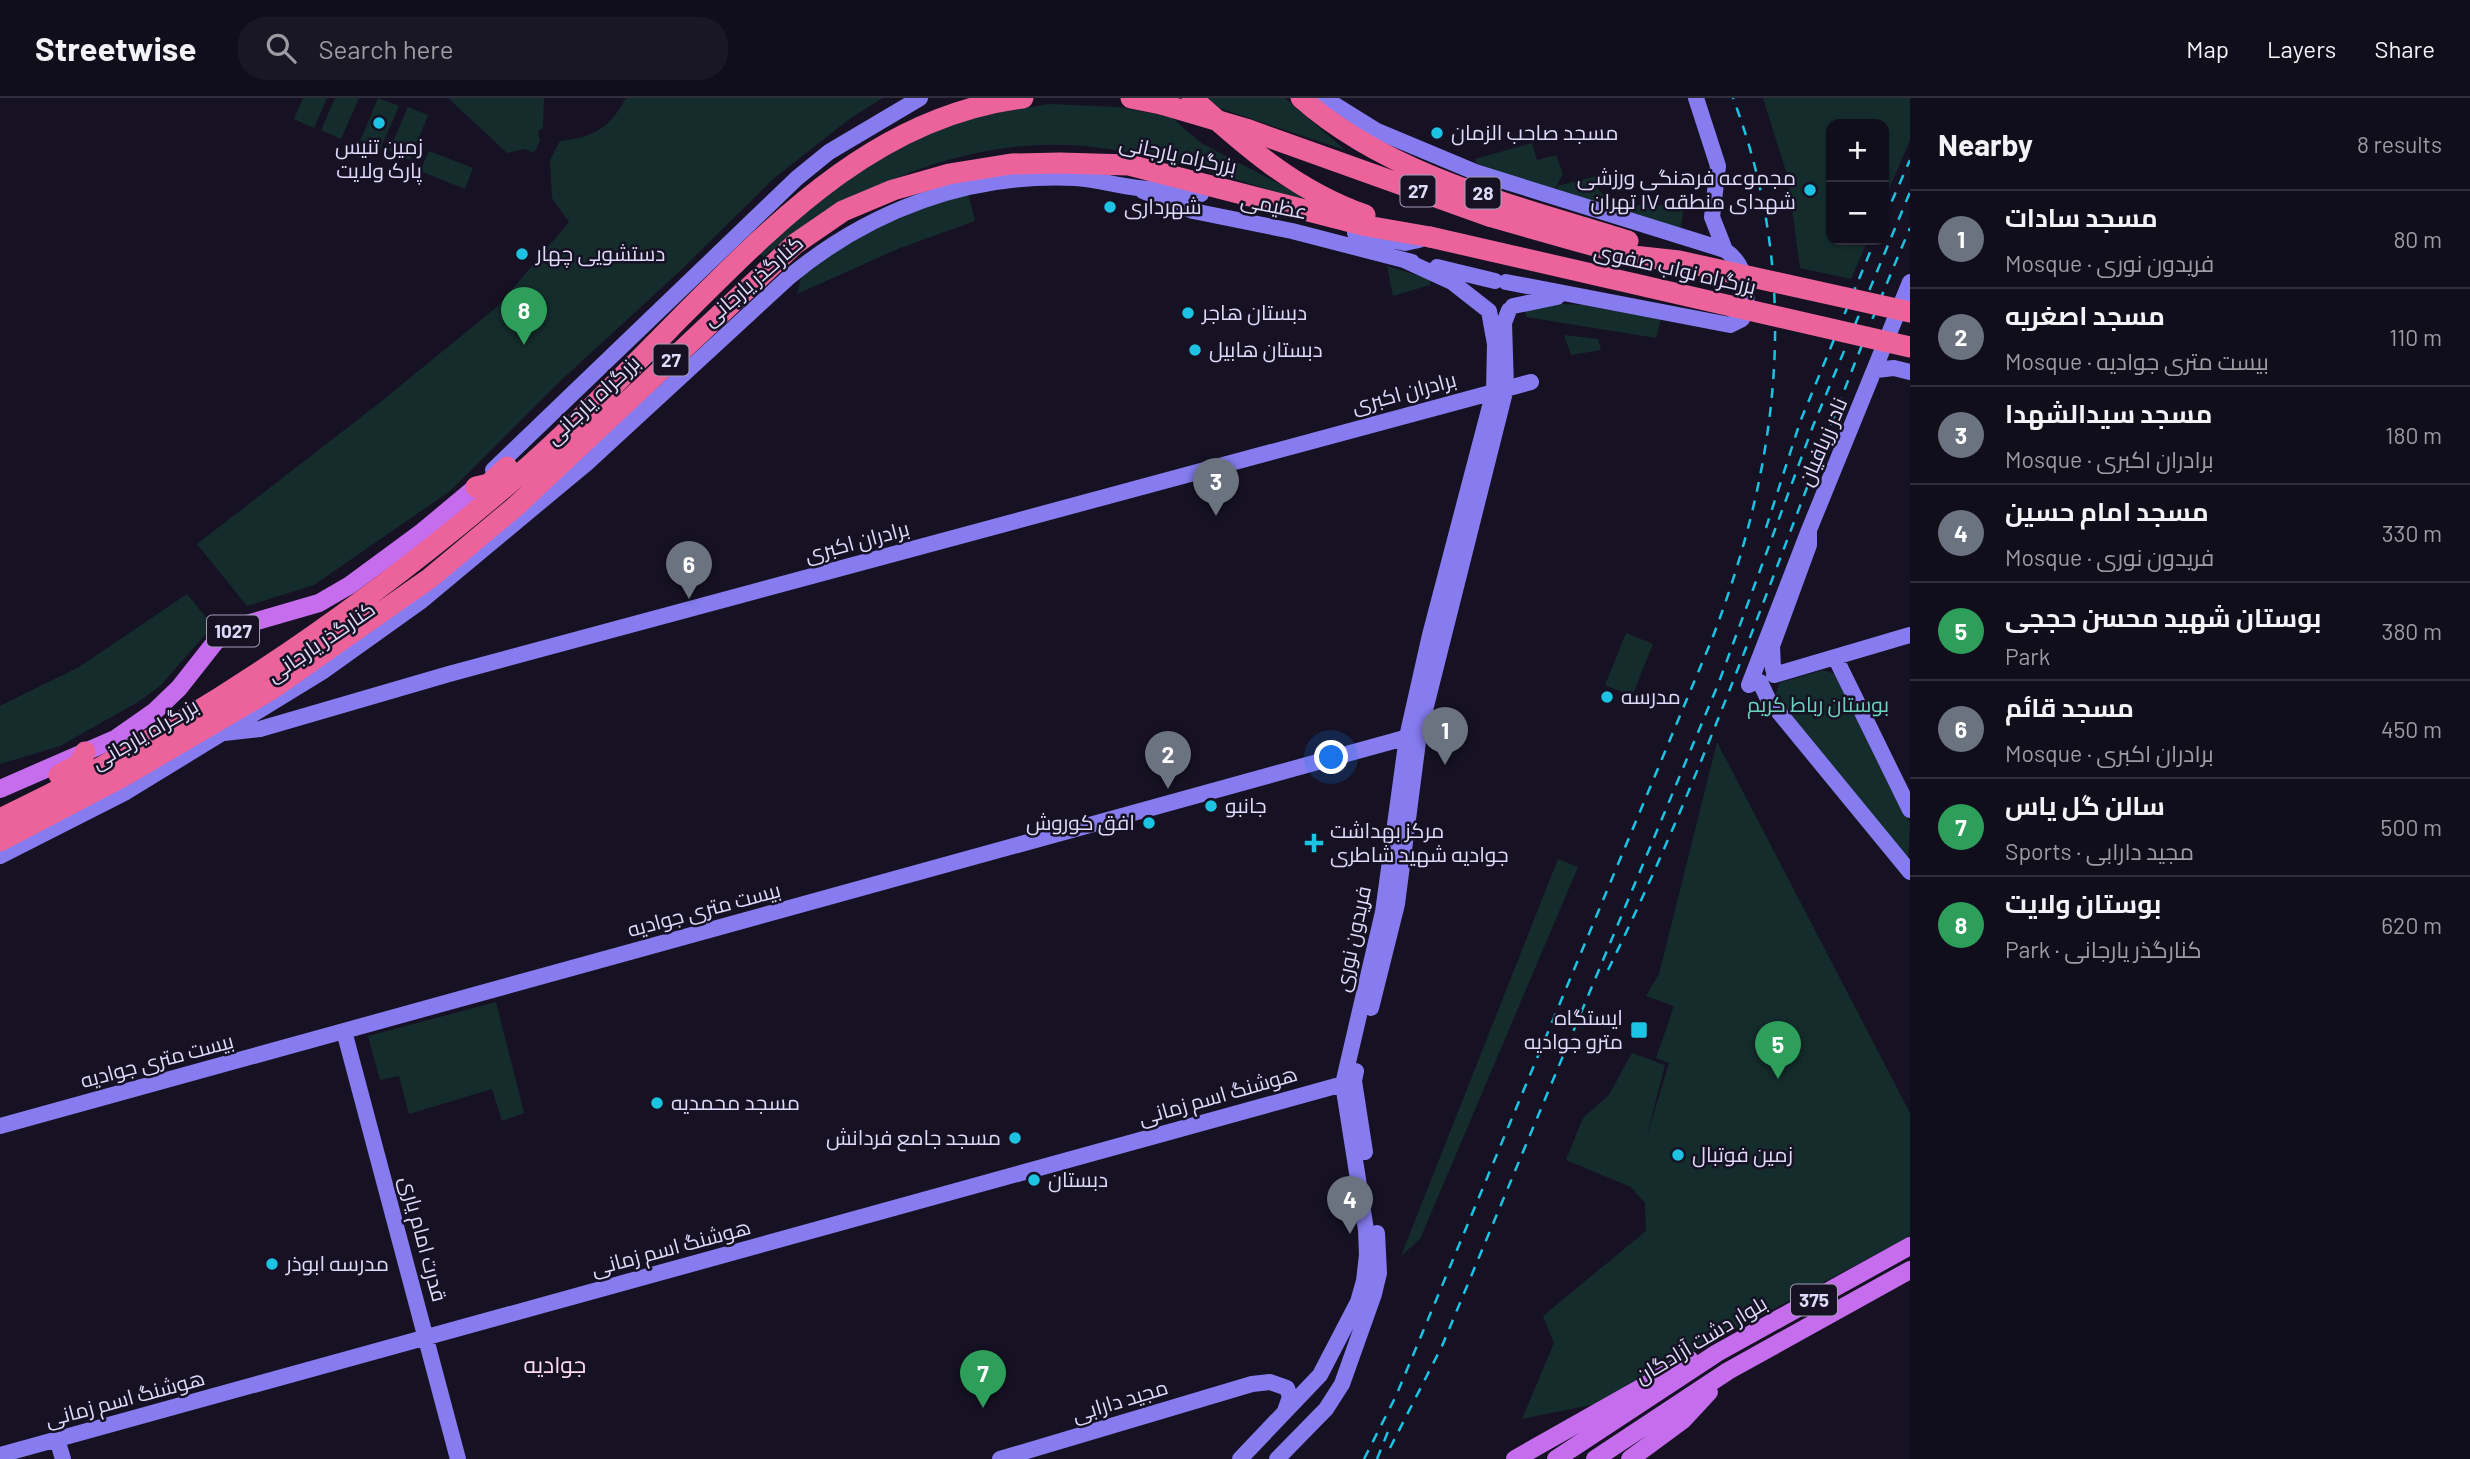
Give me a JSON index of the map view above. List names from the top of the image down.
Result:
{
  "streets": {
    "highway": [
      "بزرگراه یارجانی",
      "27",
      "28",
      "بزرگراه نواب صفوی"
    ],
    "main road": [
      "کنارگذر یارجانی",
      "1027",
      "375",
      "بلوار دشت آزادگان"
    ],
    "street": [
      "عظیمی",
      "برادران اکبری",
      "نادر زربافیان",
      "بیست متری جوادیه",
      "فریدون نوری",
      "هوشنگ اسم زمانی",
      "قدرت امام یاری",
      "مجید دارابی"
    ]
  },
  "crossings": [
    ["بزرگراه یارجانی", "28"],
    ["بزرگراه یارجانی", "بزرگراه نواب صفوی"],
    ["بزرگراه یارجانی", "کنارگذر یارجانی"],
    ["28", "بزرگراه نواب صفوی"],
    ["عظیمی", "کنارگذر یارجانی"],
    ["بزرگراه نواب صفوی", "کنارگذر یارجانی"],
    ["کنارگذر یارجانی", "برادران اکبری"],
    ["برادران اکبری", "فریدون نوری"],
    ["بیست متری جوادیه", "فریدون نوری"],
    ["بیست متری جوادیه", "قدرت امام یاری"],
    ["فریدون نوری", "هوشنگ اسم زمانی"],
    ["فریدون نوری", "مجید دارابی"],
    ["هوشنگ اسم زمانی", "قدرت امام یاری"]
  ],
  "districts": ["جوادیه"],
  "parks": ["بوستان رباط کریم"],
  "places": {
    "other": [
      "زمین تنیس پارک ولایت",
      "مسجد صاحب الزمان",
      "مجموعه فرهنگی ورزشی شهدای منطقه ۱۷ تهران",
      "شهرداری",
      "دستشویی چهار",
      "دبستان هاجر",
      "دبستان هابیل",
      "مدرسه",
      "جانبو",
      "افق کوروش",
      "مسجد محمدیه",
      "مسجد جامع فردانش",
      "زمین فوتبال",
      "دبستان",
      "مدرسه ابوذر"
    ],
    "health": ["مرکز بهداشت جوادیه شهید شاطری"],
    "transit": ["ایستگاه مترو جوادیه"]
  },
  "page": {
    "header": "Streetwise",
    "search": "Search here",
    "nav": ["Map", "Layers", "Share"],
    "heading": ["Nearby", "8 results"],
    "map_buttons": ["+", "−"],
    "list": [
      {
        "mark": "1",
        "name": "مسجد سادات",
        "note": "Mosque · فریدون نوری",
        "value": "80 m"
      },
      {
        "mark": "2",
        "name": "مسجد اصغریه",
        "note": "Mosque · بیست متری جوادیه",
        "value": "110 m"
      },
      {
        "mark": "3",
        "name": "مسجد سیدالشهدا",
        "note": "Mosque · برادران اکبری",
        "value": "180 m"
      },
      {
        "mark": "4",
        "name": "مسجد امام حسین",
        "note": "Mosque · فریدون نوری",
        "value": "330 m"
      },
      {
        "mark": "5",
        "name": "بوستان شهید محسن حججی",
        "note": "Park",
        "value": "380 m"
      },
      {
        "mark": "6",
        "name": "مسجد قائم",
        "note": "Mosque · برادران اکبری",
        "value": "450 m"
      },
      {
        "mark": "7",
        "name": "سالن گل یاس",
        "note": "Sports · مجید دارابی",
        "value": "500 m"
      },
      {
        "mark": "8",
        "name": "بوستان ولایت",
        "note": "Park · کنارگذر یارجانی",
        "value": "620 m"
      }
    ],
    "pins": [
      "8",
      "3",
      "6",
      "1",
      "2",
      "5",
      "4",
      "7"
    ]
  }
}
